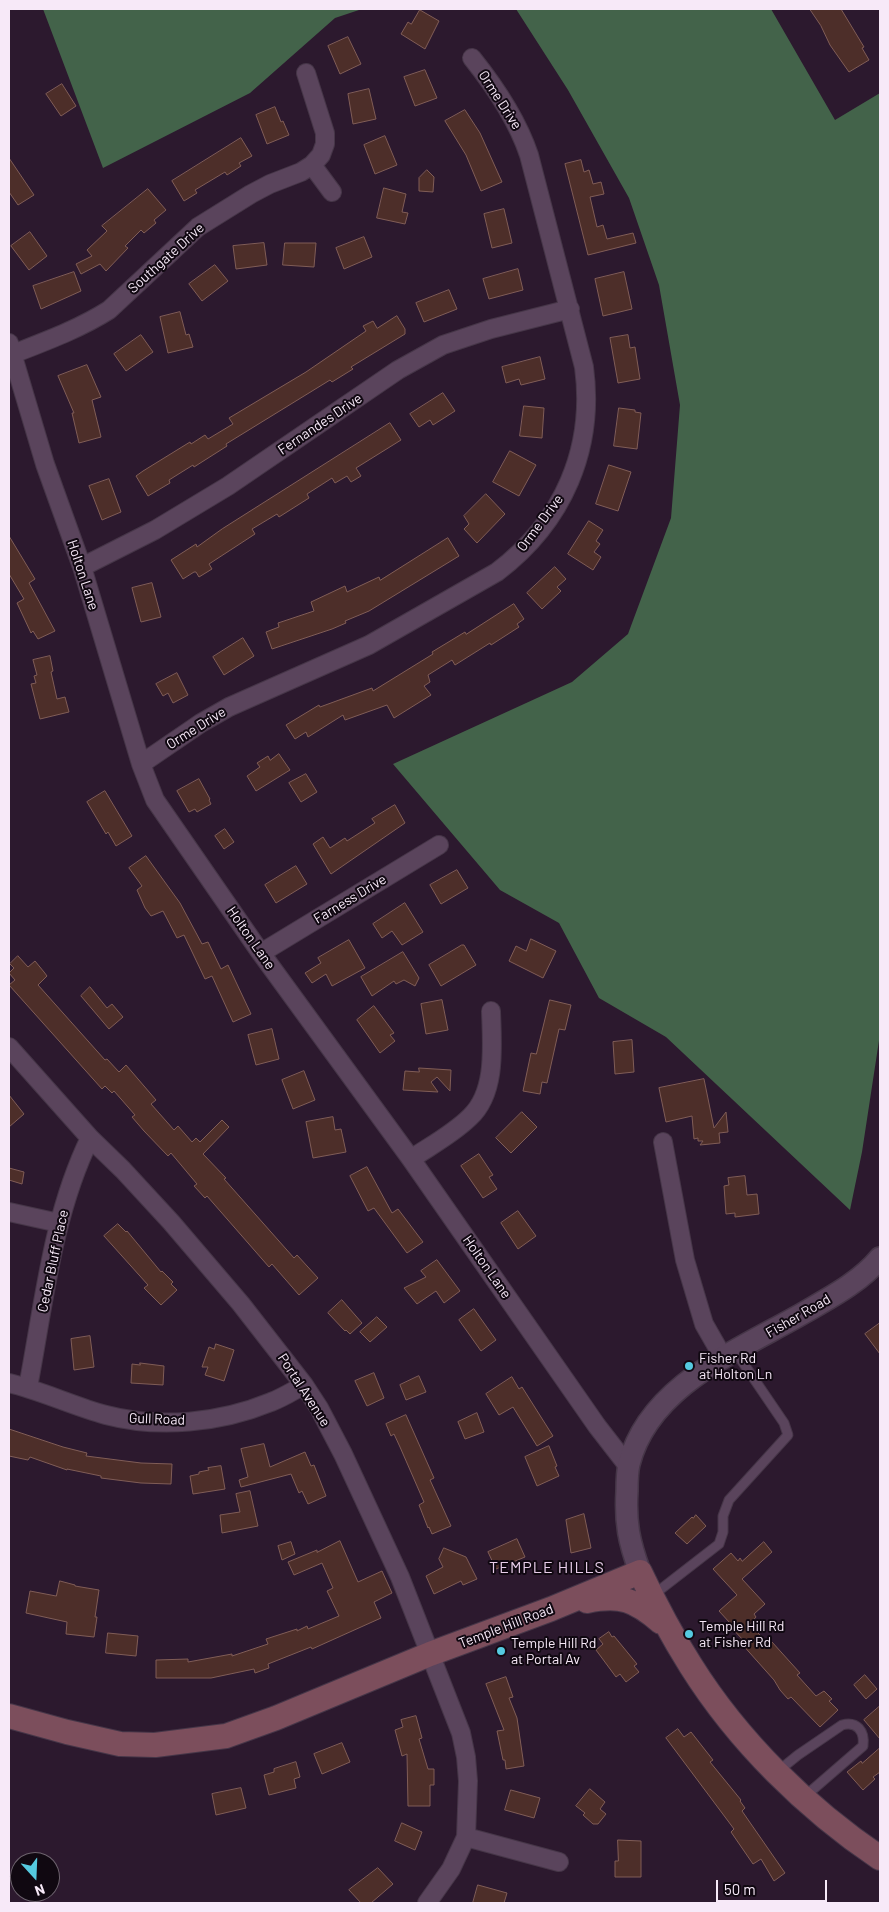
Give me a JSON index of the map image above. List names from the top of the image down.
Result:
{
  "streets": {
    "main road": ["Temple Hill Road"],
    "street": [
      "Orme Drive",
      "Southgate Drive",
      "Fernandes Drive",
      "Holton Lane",
      "Farness Drive",
      "Cedar Bluff Place",
      "Fisher Road",
      "Portal Avenue",
      "Gull Road"
    ]
  },
  "crossings": [
    ["Orme Drive", "Fernandes Drive"],
    ["Orme Drive", "Holton Lane"],
    ["Southgate Drive", "Holton Lane"],
    ["Fernandes Drive", "Holton Lane"],
    ["Holton Lane", "Farness Drive"],
    ["Holton Lane", "Fisher Road"],
    ["Cedar Bluff Place", "Portal Avenue"],
    ["Cedar Bluff Place", "Gull Road"],
    ["Fisher Road", "Temple Hill Road"],
    ["Portal Avenue", "Gull Road"],
    ["Portal Avenue", "Temple Hill Road"]
  ],
  "districts": ["TEMPLE HILLS"],
  "places": ["Fisher Rd at Holton Ln", "Temple Hill Rd at Fisher Rd", "Temple Hill Rd at Portal Av"],
  "scale_bar": "50 m",
  "north": "bottom"
}
